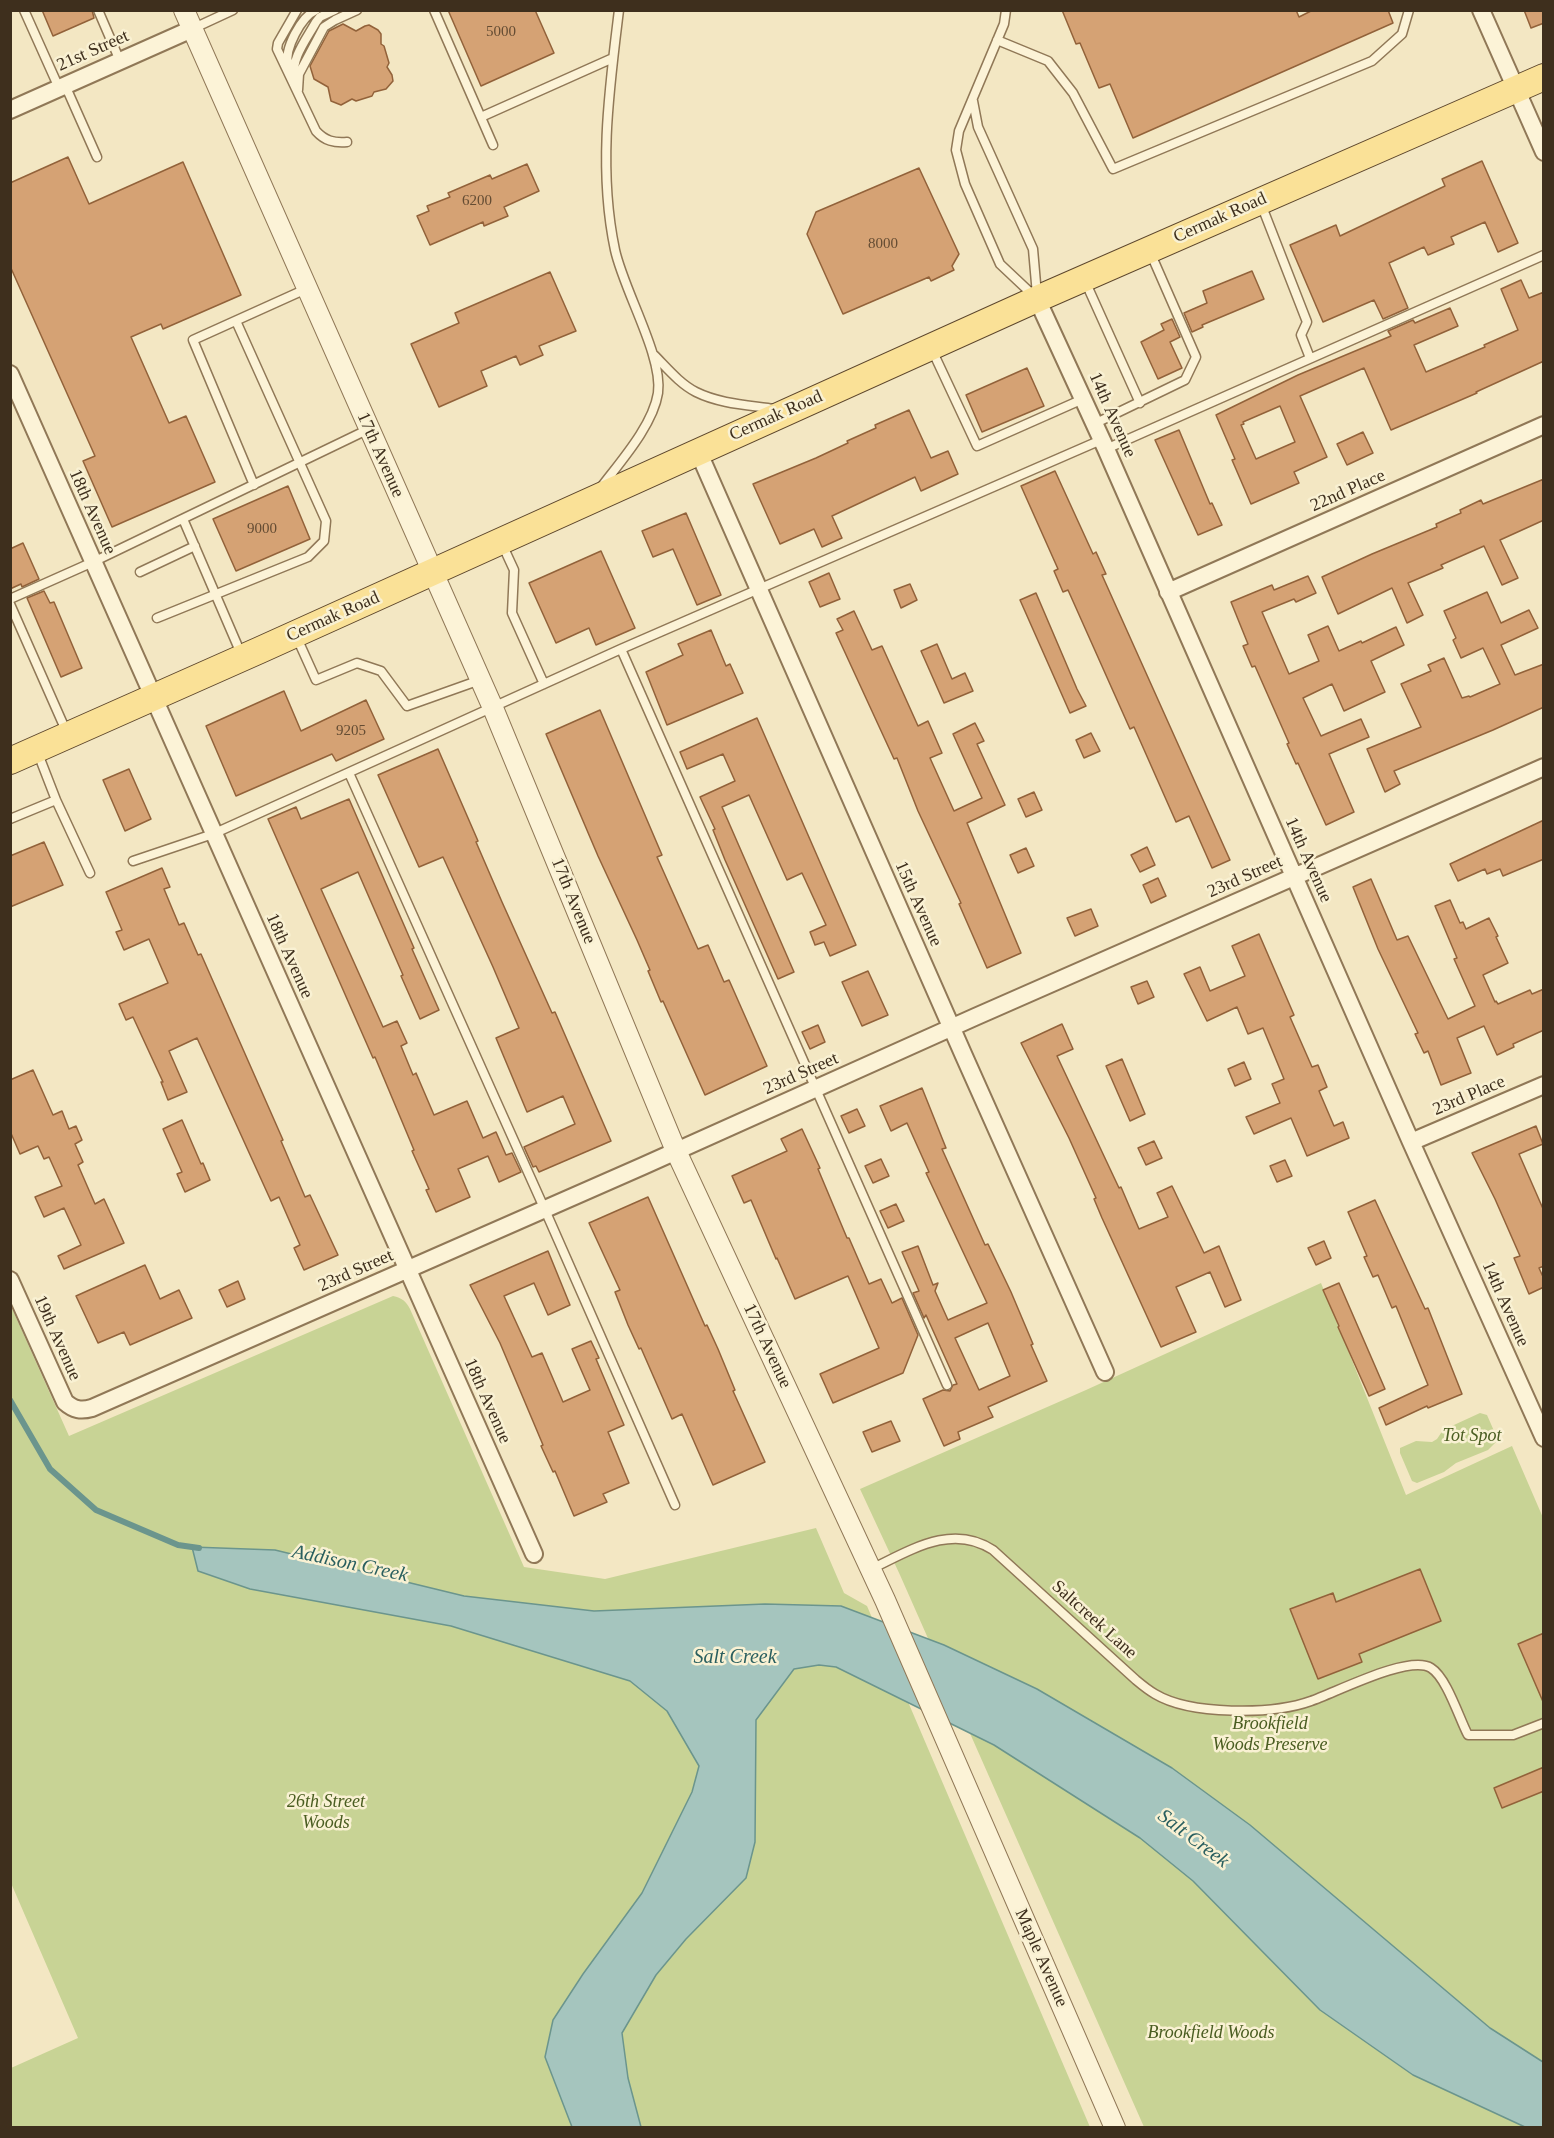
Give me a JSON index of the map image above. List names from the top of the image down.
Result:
{
  "streets": {
    "main road": ["Cermak Road"],
    "street": [
      "21st Street",
      "14th Avenue",
      "17th Avenue",
      "22nd Place",
      "18th Avenue",
      "23rd Street",
      "15th Avenue",
      "23rd Place",
      "19th Avenue",
      "Maple Avenue"
    ],
    "lane": ["Saltcreek Lane"]
  },
  "crossings": [
    ["21st Street", "17th Avenue"],
    ["Cermak Road", "14th Avenue"],
    ["Cermak Road", "17th Avenue"],
    ["Cermak Road", "18th Avenue"],
    ["Cermak Road", "15th Avenue"],
    ["14th Avenue", "22nd Place"],
    ["14th Avenue", "23rd Street"],
    ["14th Avenue", "23rd Place"],
    ["17th Avenue", "23rd Street"],
    ["17th Avenue", "Saltcreek Lane"],
    ["17th Avenue", "Maple Avenue"],
    ["18th Avenue", "23rd Street"],
    ["23rd Street", "15th Avenue"],
    ["23rd Street", "19th Avenue"]
  ],
  "water": ["Addison Creek", "Salt Creek"],
  "parks": [
    "Tot Spot",
    "Brookfield Woods Preserve",
    "26th Street Woods",
    "Brookfield Woods"
  ],
  "house_numbers": [
    "5000",
    "6200",
    "8000",
    "9000",
    "9205"
  ]
}
